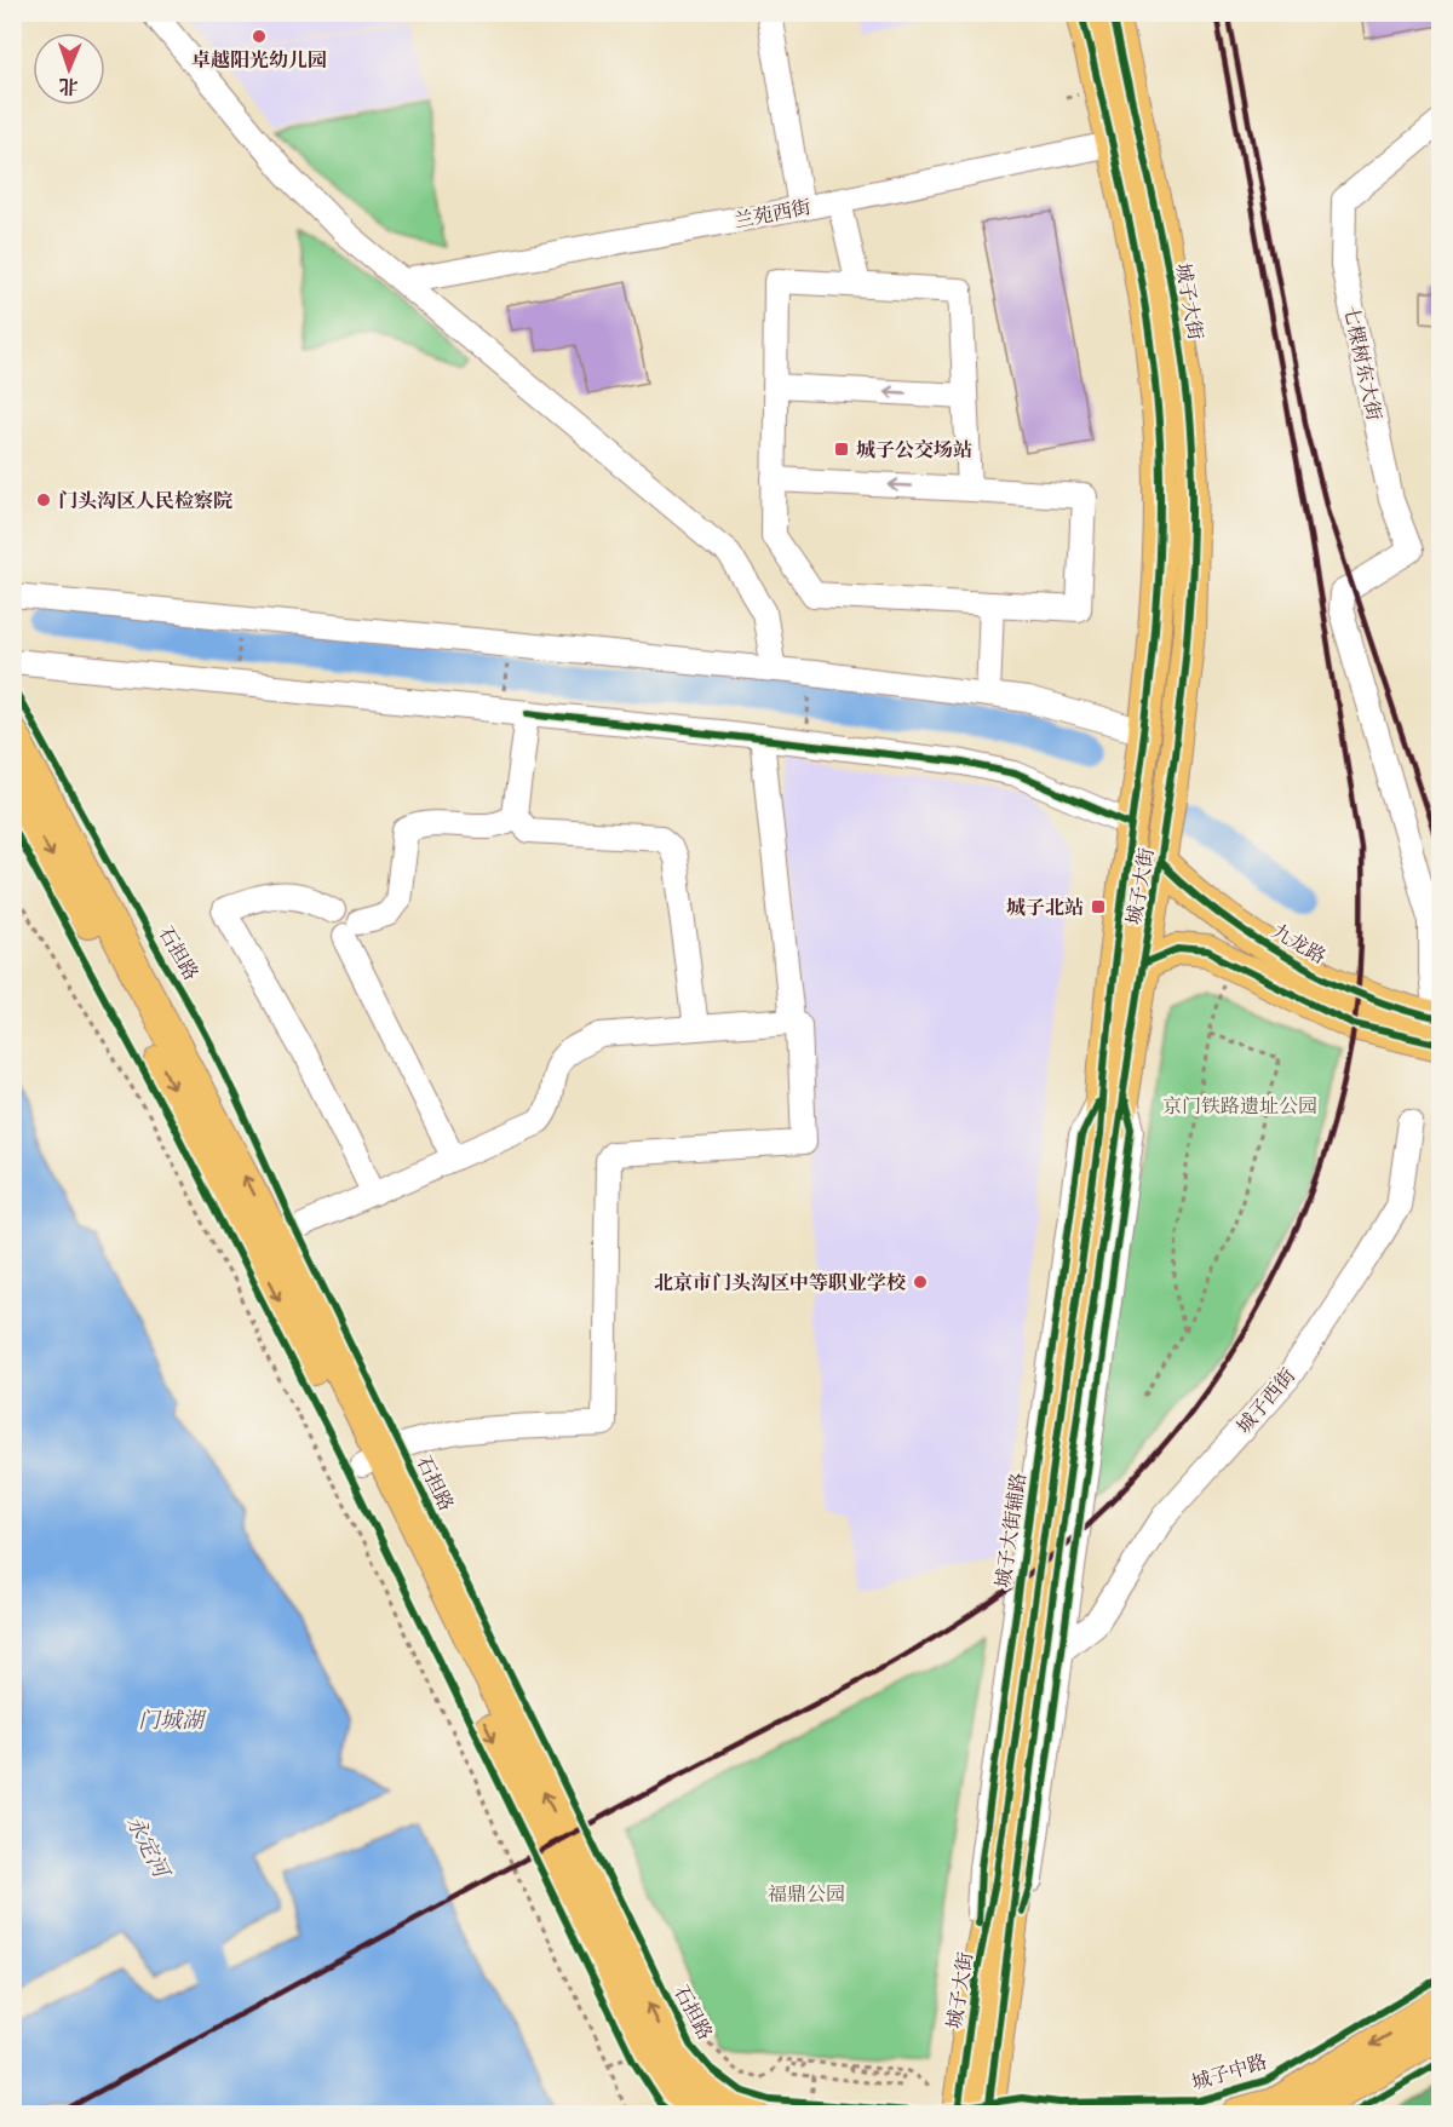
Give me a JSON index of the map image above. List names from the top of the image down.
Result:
{
  "streets": {
    "main road": ["城子大街", "九龙路", "石担路"],
    "street": ["兰苑西街", "七棵树东大街", "城子西街"],
    "cycle path": ["城子大街辅路", "城子中路"]
  },
  "crossings": [
    ["兰苑西街", "城子大街"],
    ["城子大街", "九龙路"],
    ["七棵树东大街", "九龙路"]
  ],
  "water": ["门城湖", "永定河"],
  "parks": ["京门铁路遗址公园", "福鼎公园"],
  "places": {
    "other": ["卓越阳光幼儿园", "门头沟区人民检察院", "北京市门头沟区中等职业学校"],
    "transit": ["城子公交场站", "城子北站"]
  },
  "north": "bottom"
}
